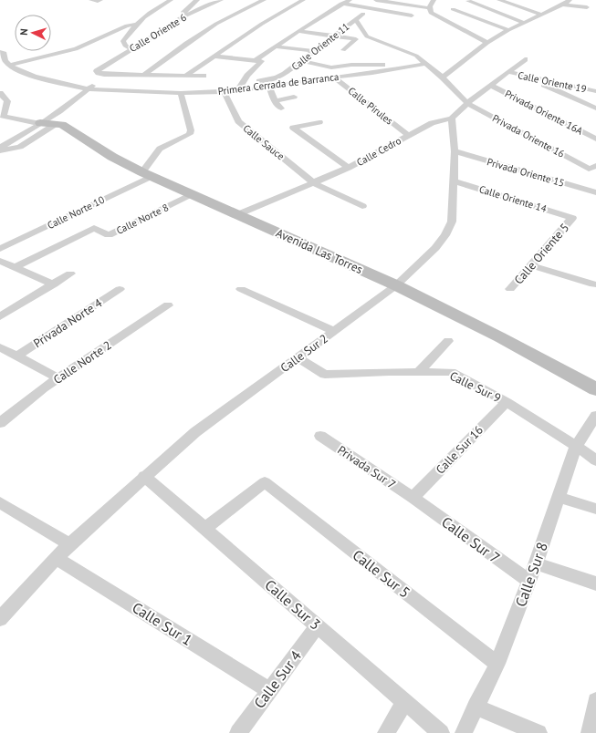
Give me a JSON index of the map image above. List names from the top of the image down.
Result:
{
  "streets": {
    "main road": ["Avenida Las Torres"],
    "street": [
      "Calle Oriente 6",
      "Calle Oriente 11",
      "Calle Oriente 19",
      "Primera Cerrada de Barranca",
      "Calle Pirules",
      "Privada Oriente 16A",
      "Privada Oriente 16",
      "Calle Sauce",
      "Calle Cedro",
      "Privada Oriente 15",
      "Calle Oriente 14",
      "Calle Norte 10",
      "Calle Norte 8",
      "Calle Oriente 5",
      "Privada Norte 4",
      "Calle Sur 2",
      "Calle Norte 2",
      "Calle Sur 9",
      "Calle Sur 16",
      "Privada Sur 7",
      "Calle Sur 7",
      "Calle Sur 5",
      "Calle Sur 8",
      "Calle Sur 3",
      "Calle Sur 1",
      "Calle Sur 4"
    ]
  },
  "crossings": [
    ["Calle Oriente 6", "Primera Cerrada de Barranca"],
    ["Calle Oriente 6", "Avenida Las Torres"],
    ["Calle Oriente 11", "Primera Cerrada de Barranca"],
    ["Primera Cerrada de Barranca", "Calle Pirules"],
    ["Primera Cerrada de Barranca", "Privada Oriente 16"],
    ["Primera Cerrada de Barranca", "Calle Sauce"],
    ["Calle Pirules", "Calle Cedro"],
    ["Calle Sauce", "Calle Cedro"],
    ["Calle Cedro", "Avenida Las Torres"],
    ["Calle Cedro", "Calle Sur 2"],
    ["Privada Oriente 15", "Calle Sur 2"],
    ["Calle Oriente 14", "Calle Oriente 5"],
    ["Calle Oriente 14", "Calle Sur 2"],
    ["Calle Norte 10", "Avenida Las Torres"],
    ["Calle Norte 8", "Avenida Las Torres"],
    ["Avenida Las Torres", "Calle Sur 2"],
    ["Calle Sur 2", "Calle Sur 9"],
    ["Calle Sur 2", "Calle Sur 3"],
    ["Calle Sur 2", "Calle Sur 1"],
    ["Calle Sur 9", "Calle Sur 16"],
    ["Calle Sur 9", "Calle Sur 8"],
    ["Calle Sur 16", "Privada Sur 7"],
    ["Calle Sur 16", "Calle Sur 7"],
    ["Privada Sur 7", "Calle Sur 7"],
    ["Calle Sur 7", "Calle Sur 8"],
    ["Calle Sur 5", "Calle Sur 8"],
    ["Calle Sur 5", "Calle Sur 3"],
    ["Calle Sur 3", "Calle Sur 4"],
    ["Calle Sur 1", "Calle Sur 4"]
  ],
  "north": "left"
}
